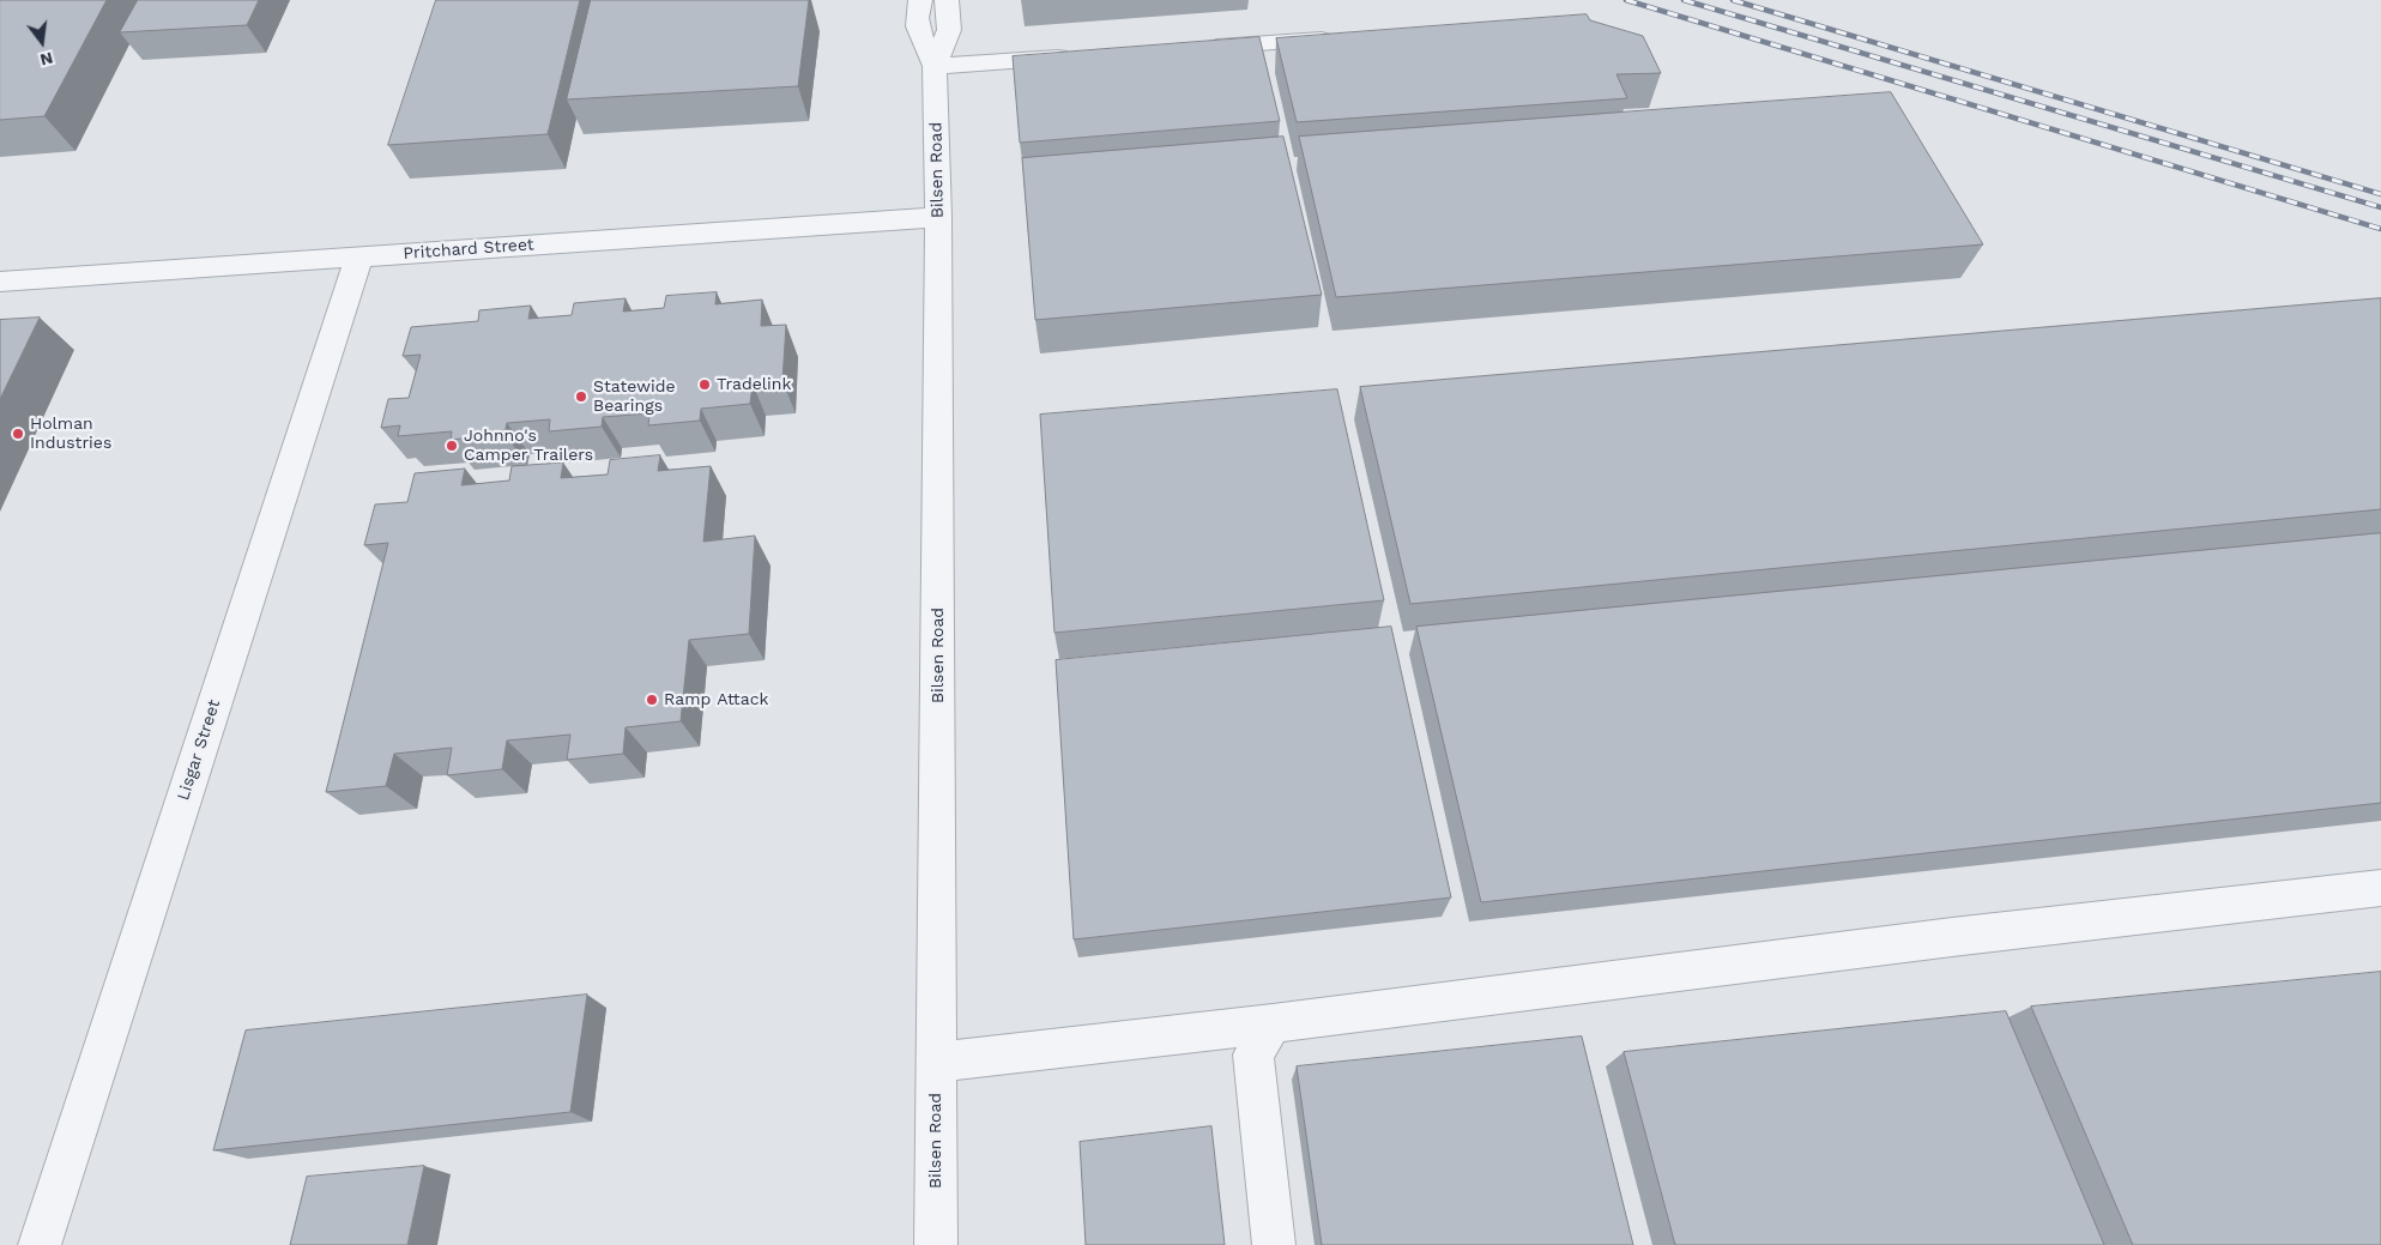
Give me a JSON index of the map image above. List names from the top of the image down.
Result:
{
  "streets": {
    "street": ["Bilsen Road", "Pritchard Street", "Lisgar Street"]
  },
  "crossings": [
    ["Bilsen Road", "Pritchard Street"],
    ["Pritchard Street", "Lisgar Street"]
  ],
  "places": [
    "Tradelink",
    "Statewide Bearings",
    "Holman Industries",
    "Johnno's Camper Trailers",
    "Ramp Attack"
  ],
  "north": "bottom"
}
